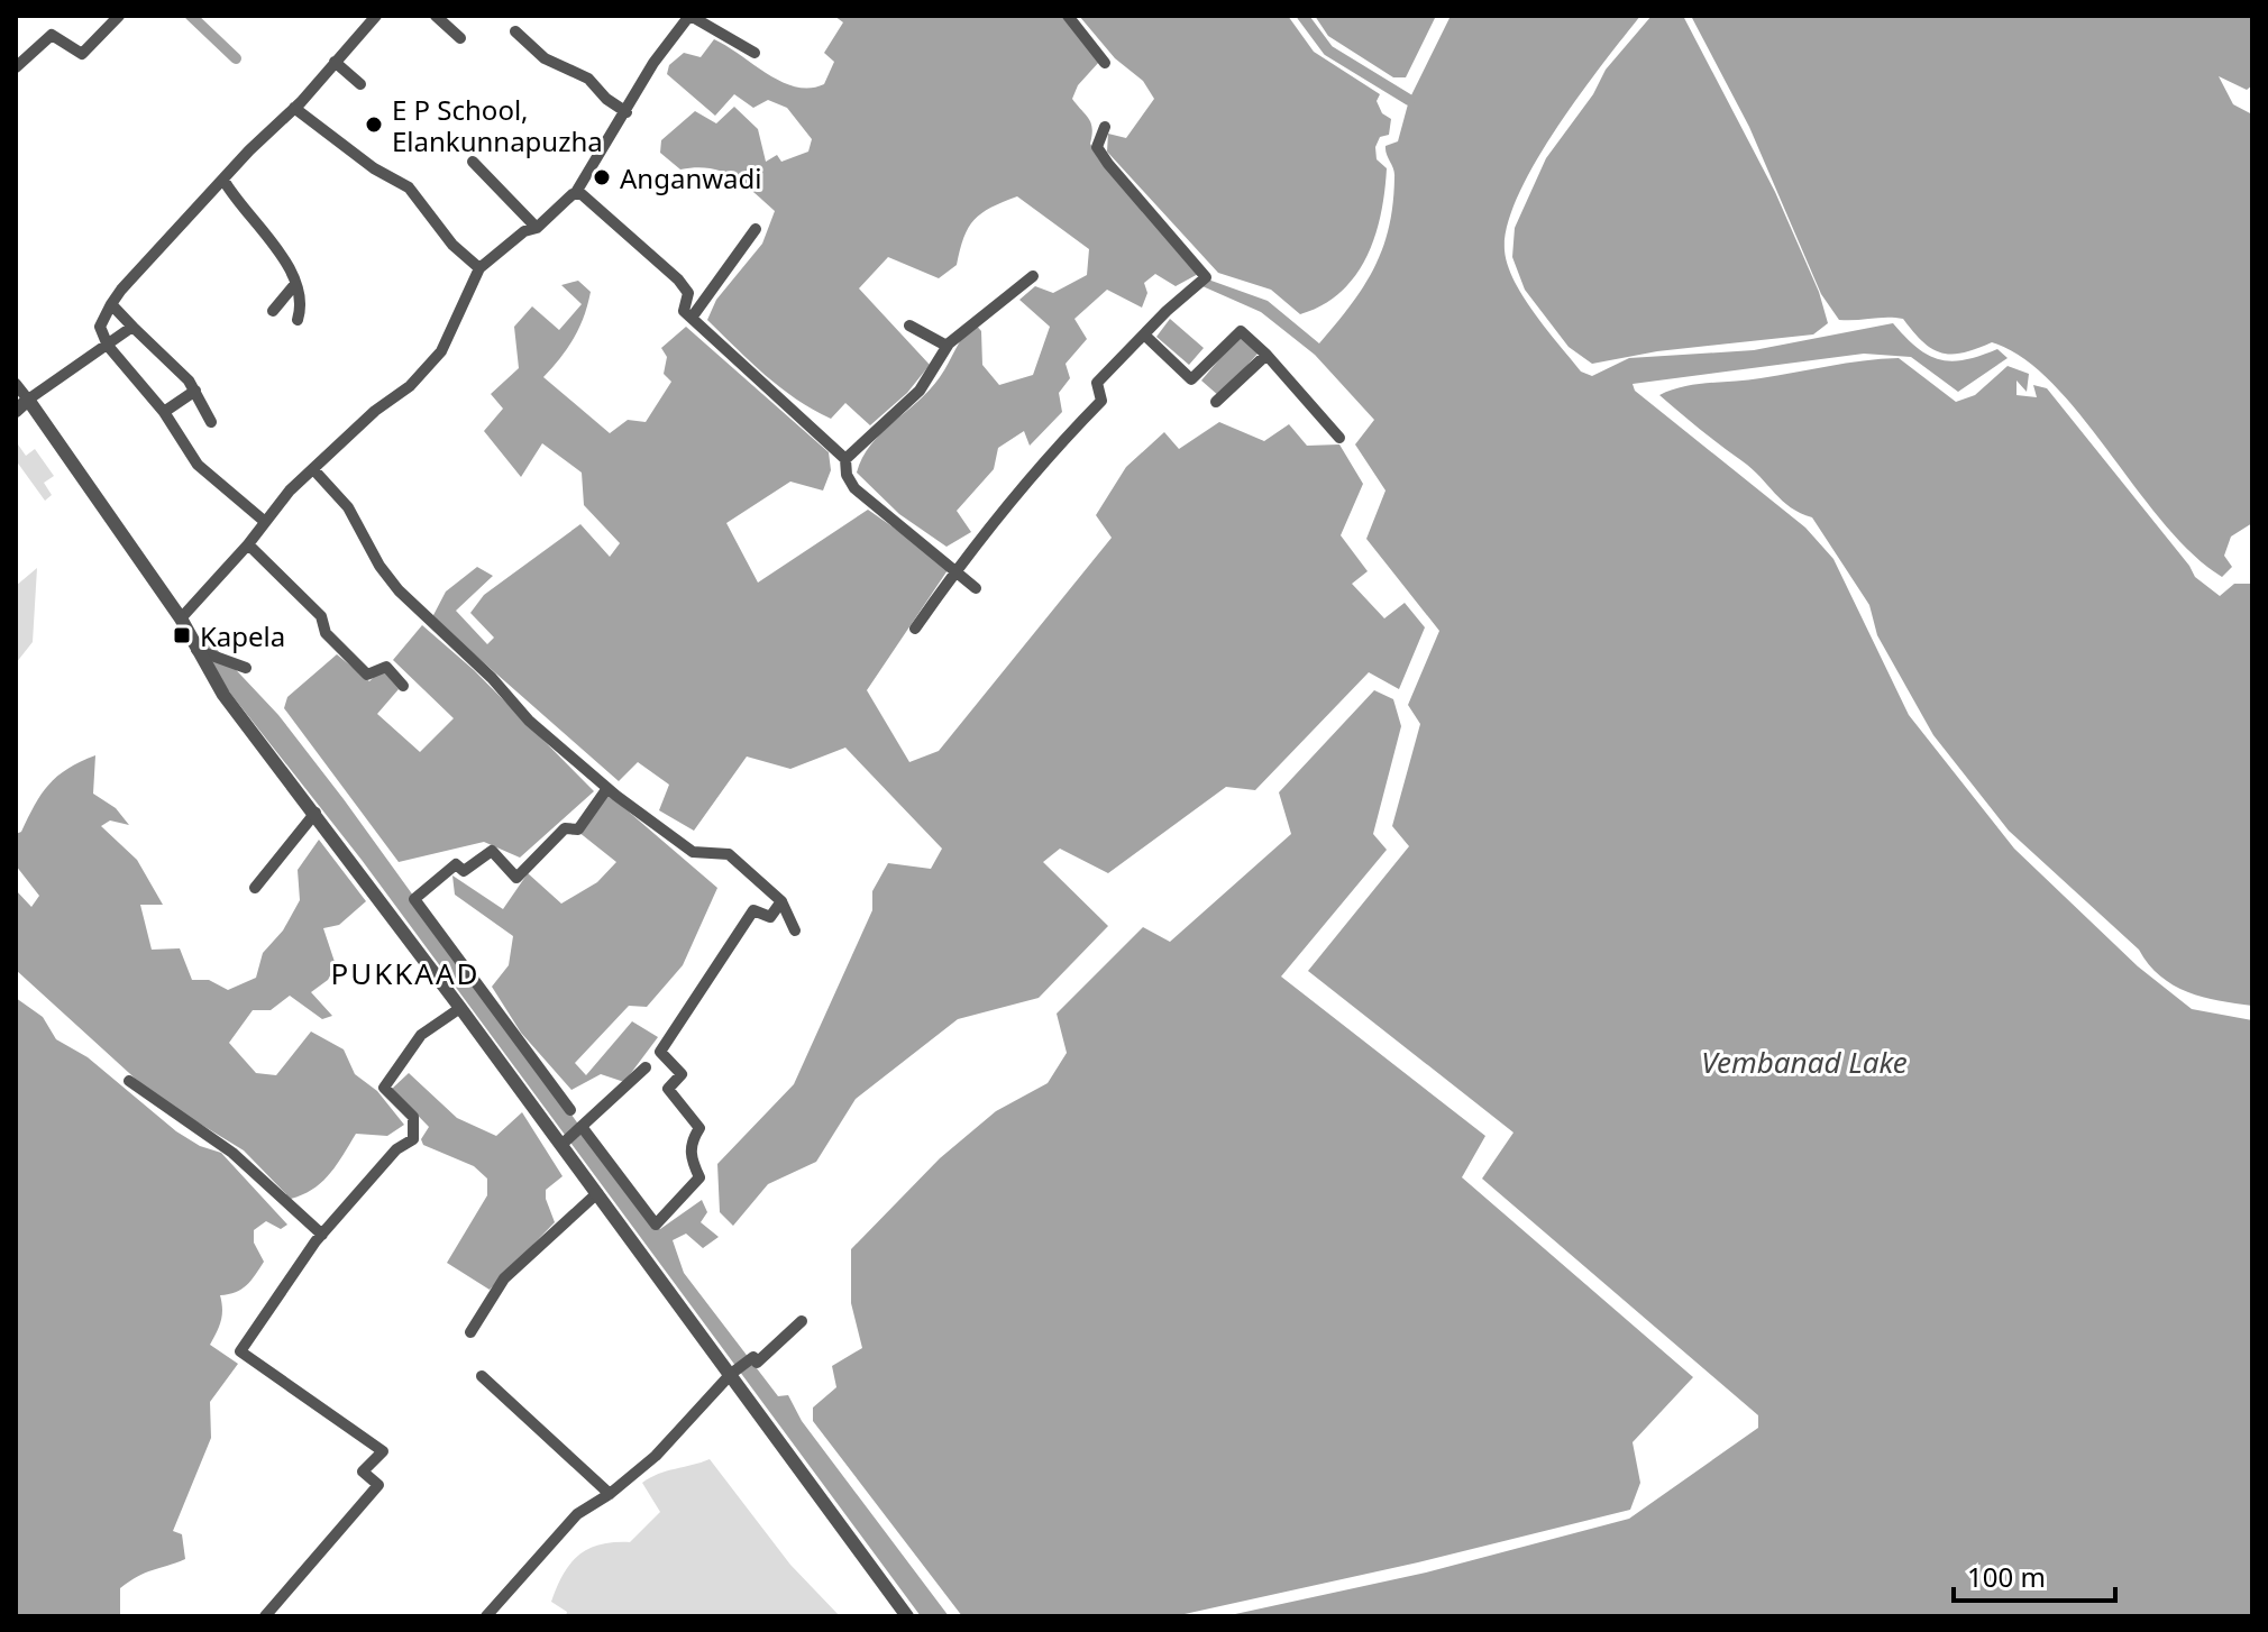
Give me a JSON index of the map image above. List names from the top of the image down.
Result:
{
  "districts": ["PUKKAAD"],
  "water": ["Vembanad Lake"],
  "places": {
    "other": ["E P School, Elankunnapuzha", "Anganwadi"],
    "transit": ["Kapela"]
  },
  "scale_bar": "100 m"
}
